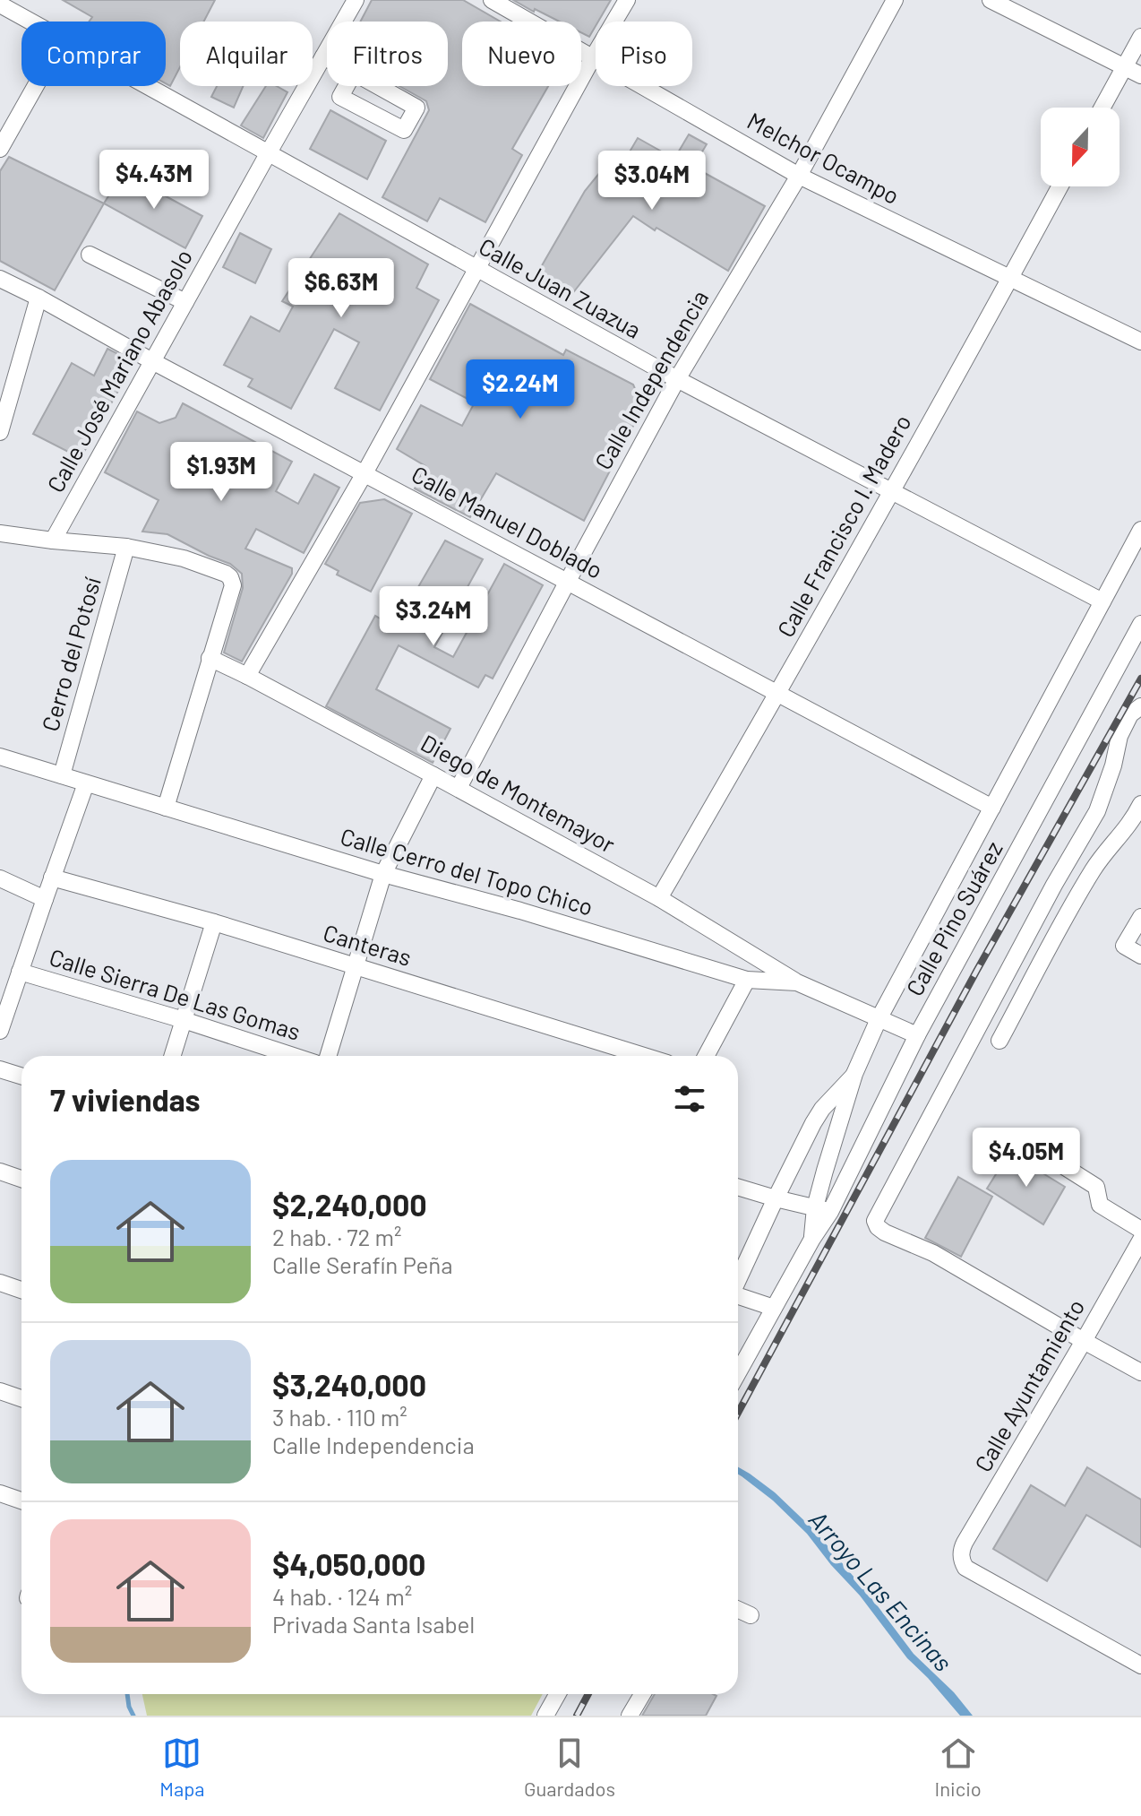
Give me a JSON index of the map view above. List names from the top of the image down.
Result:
{
  "streets": {
    "street": [
      "Melchor Ocampo",
      "Calle Juan Zuazua",
      "Calle José Mariano Abasolo",
      "Calle Independencia",
      "Calle Manuel Doblado",
      "Calle Francisco I. Madero",
      "Cerro del Potosí",
      "Diego de Montemayor",
      "Calle Cerro del Topo Chico",
      "Calle Pino Suárez",
      "Canteras",
      "Calle Sierra De Las Gomas",
      "Calle Ayuntamiento"
    ]
  },
  "crossings": [
    ["Melchor Ocampo", "Calle Independencia"],
    ["Melchor Ocampo", "Calle Francisco I. Madero"],
    ["Calle Juan Zuazua", "Calle José Mariano Abasolo"],
    ["Calle Juan Zuazua", "Calle Independencia"],
    ["Calle Juan Zuazua", "Calle Francisco I. Madero"],
    ["Calle Juan Zuazua", "Calle Pino Suárez"],
    ["Calle José Mariano Abasolo", "Calle Manuel Doblado"],
    ["Calle Independencia", "Calle Manuel Doblado"],
    ["Calle Independencia", "Diego de Montemayor"],
    ["Calle Manuel Doblado", "Calle Francisco I. Madero"],
    ["Calle Manuel Doblado", "Calle Pino Suárez"],
    ["Calle Francisco I. Madero", "Diego de Montemayor"],
    ["Cerro del Potosí", "Calle Cerro del Topo Chico"],
    ["Diego de Montemayor", "Calle Cerro del Topo Chico"],
    ["Calle Cerro del Topo Chico", "Calle Pino Suárez"]
  ],
  "water": ["Arroyo Las Encinas"],
  "north": "bottom",
  "page": {
    "chip": [
      "Comprar",
      "Alquilar",
      "Filtros",
      "Nuevo",
      "Piso"
    ],
    "price": [
      "$4.43M",
      "$3.04M",
      "$6.63M",
      "$2.24M",
      "$1.93M",
      "$3.24M",
      "$4.05M"
    ],
    "heading": "7 viviendas",
    "list": [
      {
        "name": "$2,240,000",
        "note": "2 hab. · 72 m² · Calle Serafín Peña"
      },
      {
        "name": "$3,240,000",
        "note": "3 hab. · 110 m² · Calle Independencia"
      },
      {
        "name": "$4,050,000",
        "note": "4 hab. · 124 m² · Privada Santa Isabel"
      }
    ],
    "tabs": ["Mapa", "Guardados", "Inicio"]
  }
}
